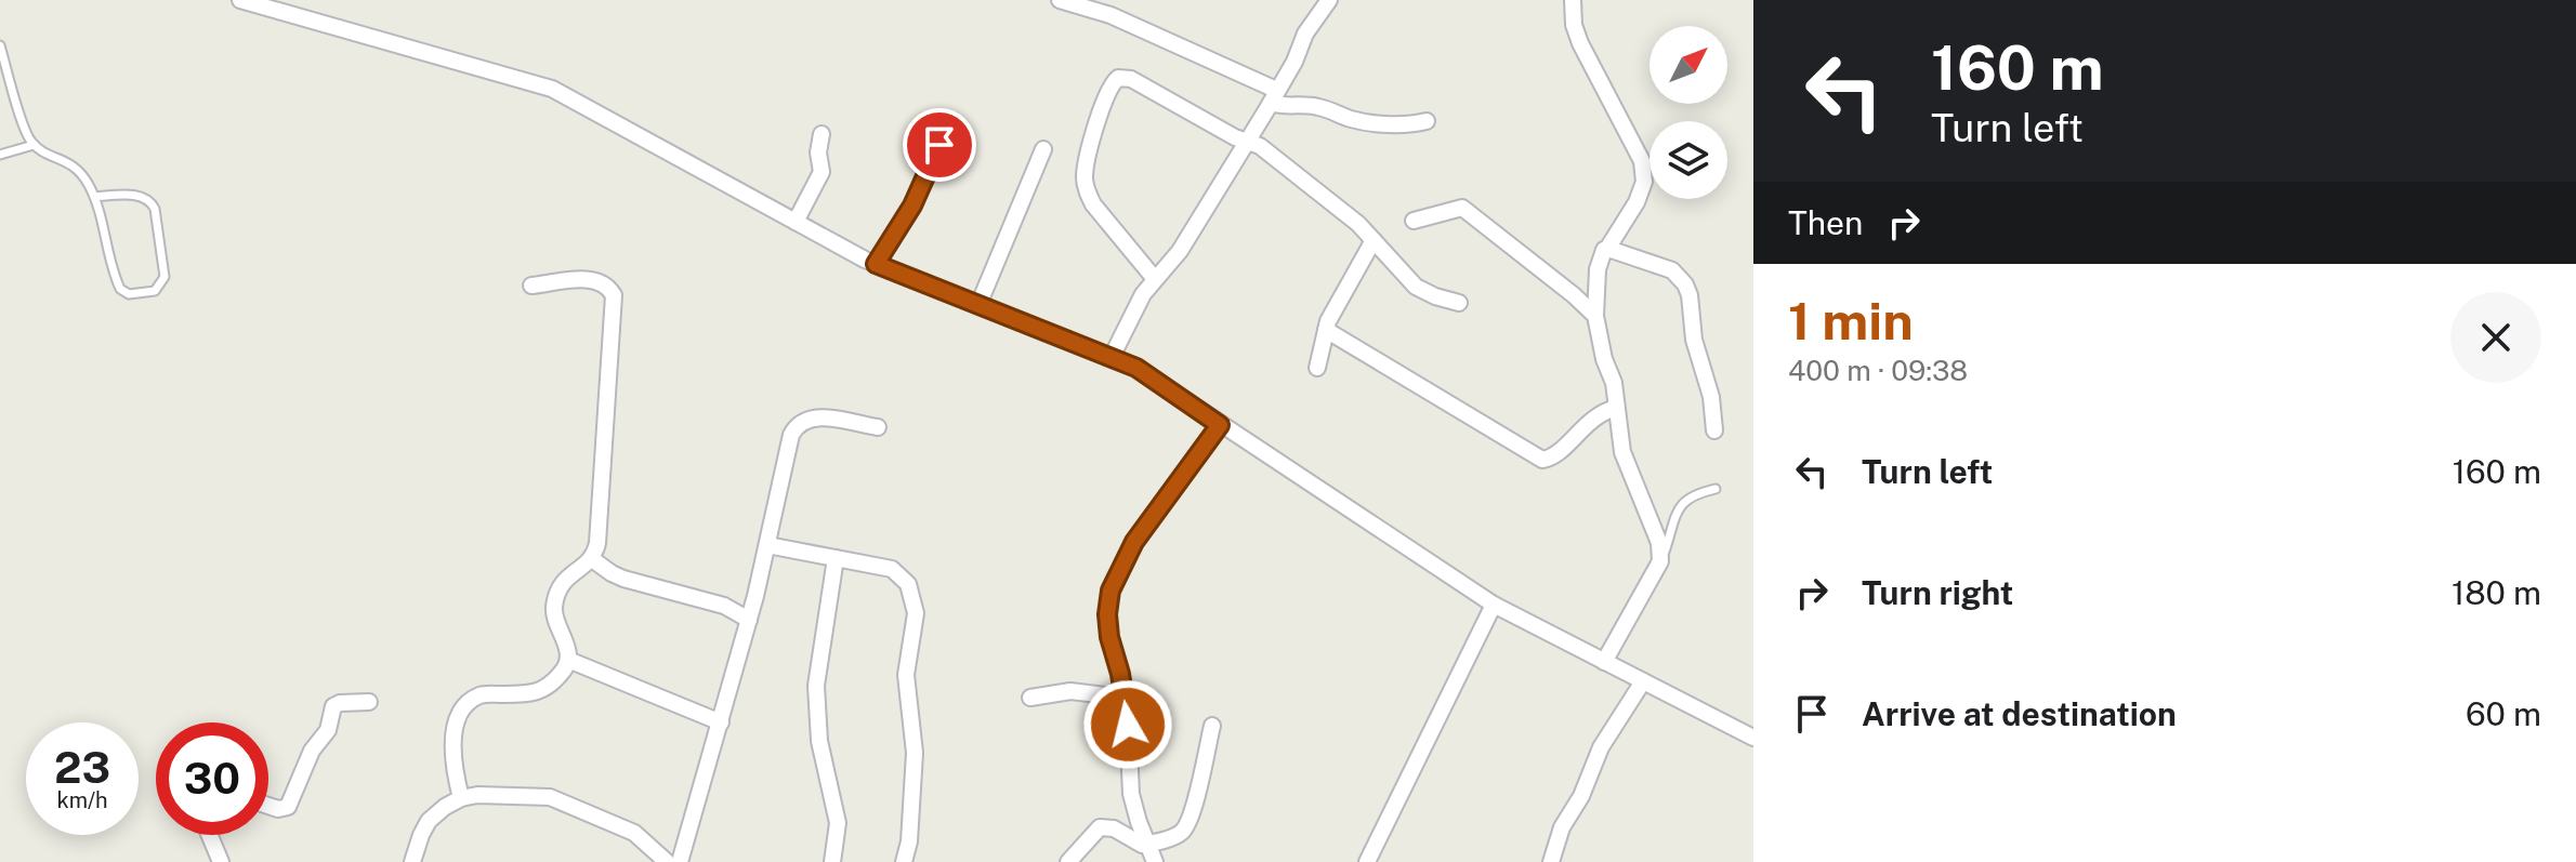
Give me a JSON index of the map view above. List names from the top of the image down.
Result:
{
  "north": "top right",
  "page": {
    "turn": ["160 m", "Turn left"],
    "then": "Then",
    "heading": ["1 min", "400 m · 09:38"],
    "list": [
      {
        "name": "Turn left",
        "value": "160 m"
      },
      {
        "name": "Turn right",
        "value": "180 m"
      },
      {
        "name": "Arrive at destination",
        "value": "60 m"
      }
    ],
    "speed": "23 km/h",
    "limit": "30"
  }
}
